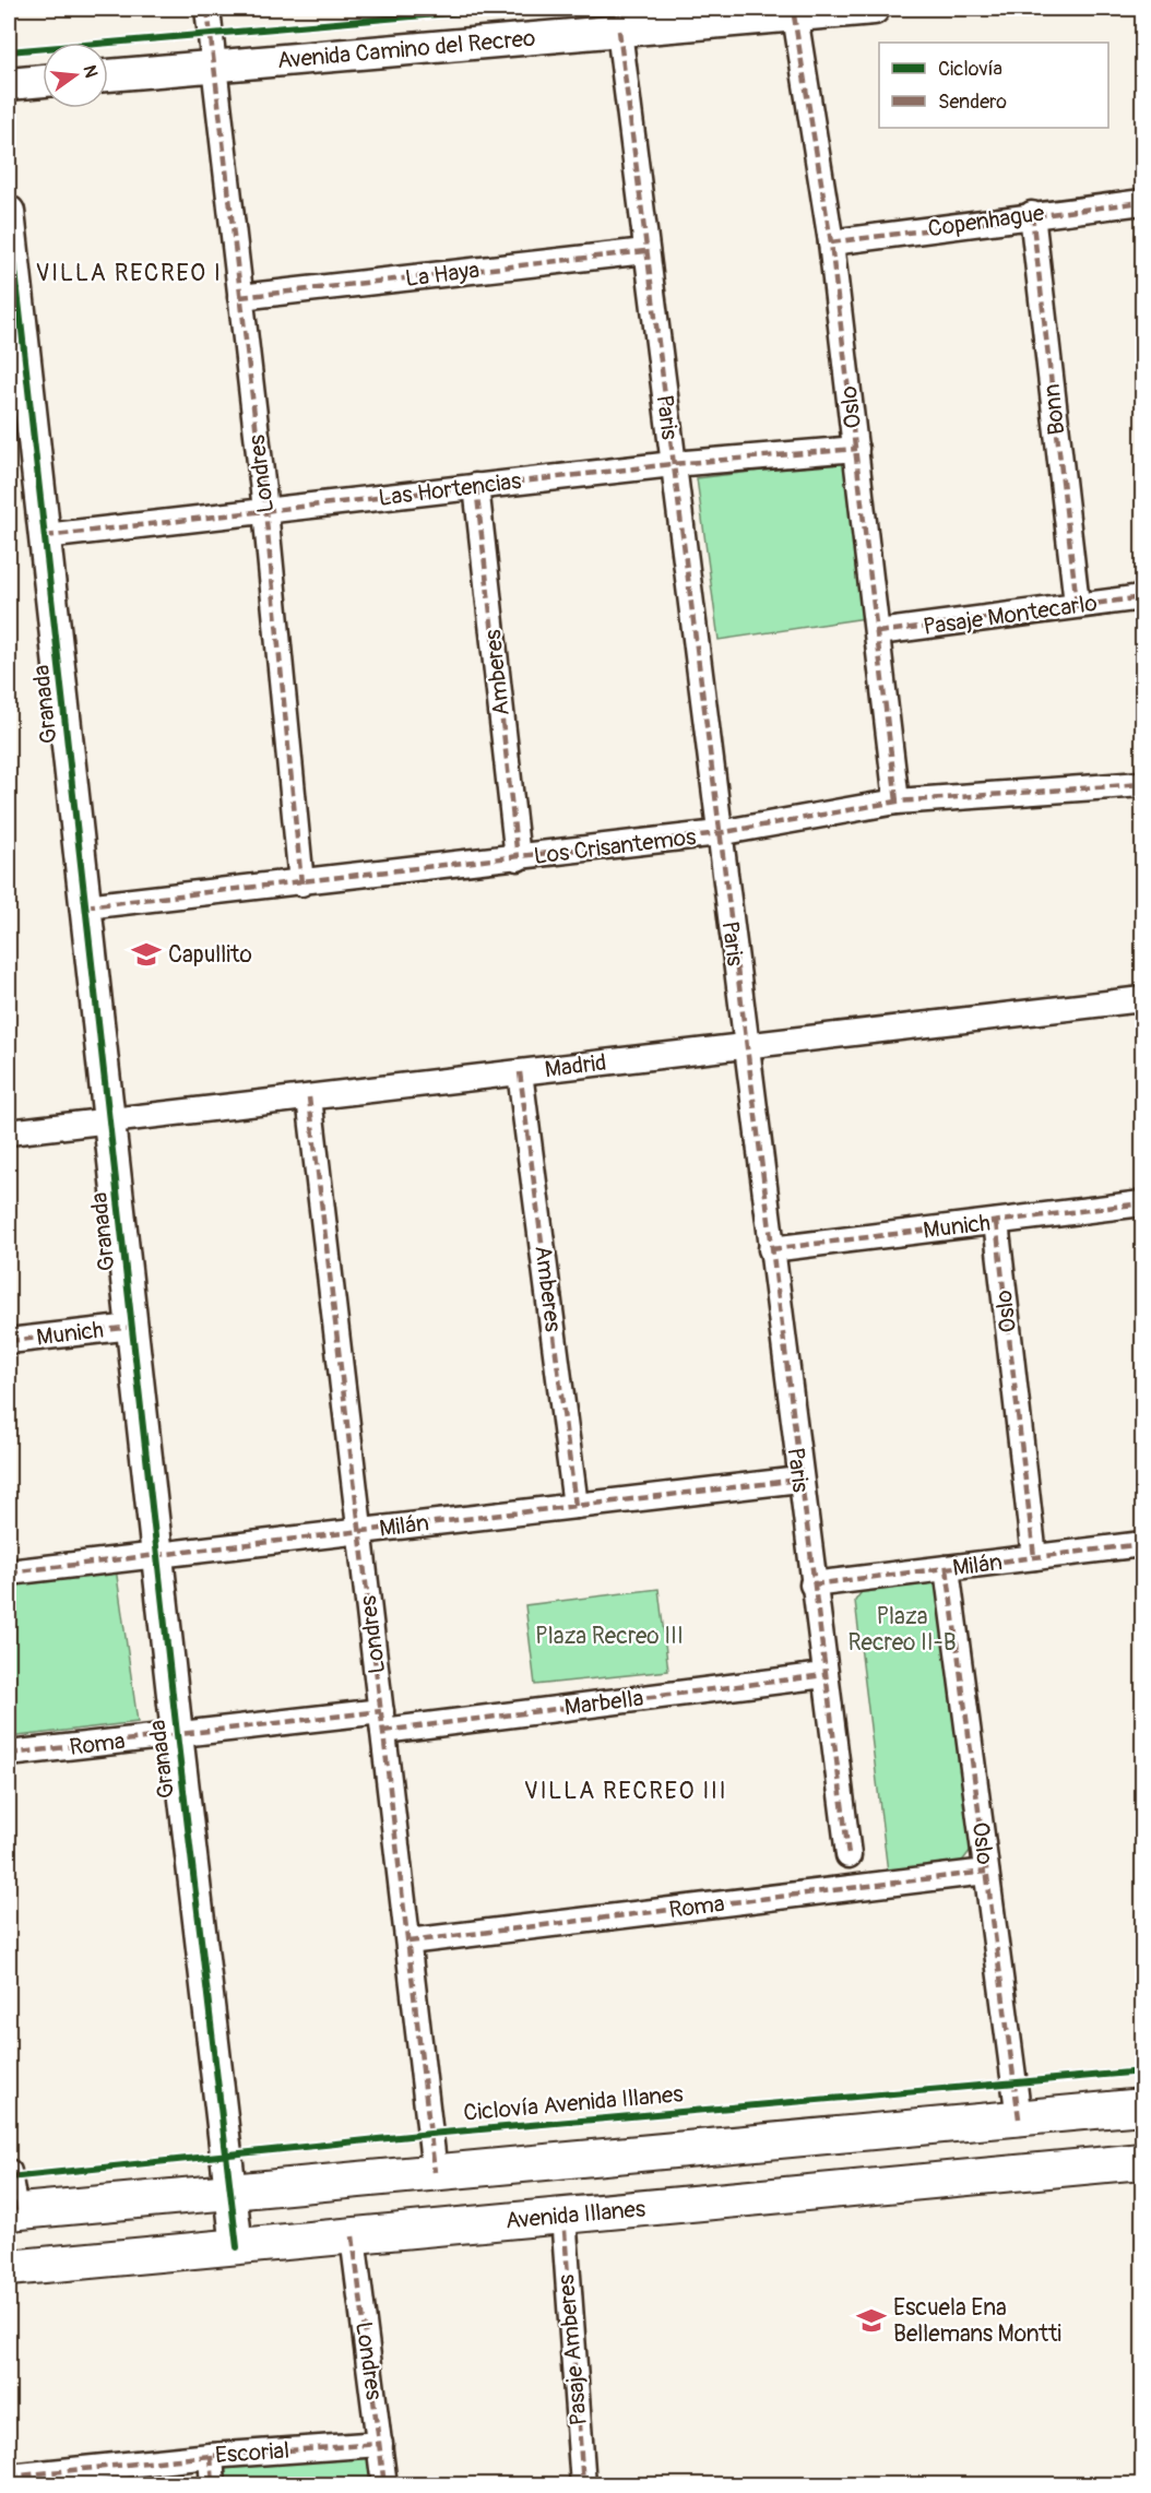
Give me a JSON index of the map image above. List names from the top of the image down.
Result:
{
  "streets": {
    "main road": ["Avenida Illanes"],
    "street": [
      "Avenida Camino del Recreo",
      "Copenhague",
      "La Haya",
      "Oslo",
      "Bonn",
      "Paris",
      "Londres",
      "Las Hortencias",
      "Pasaje Montecarlo",
      "Amberes",
      "Granada",
      "Los Crisantemos",
      "Madrid",
      "Munich",
      "Milán",
      "Marbella",
      "Roma",
      "Pasaje Amberes",
      "Escorial"
    ],
    "cycle path": ["Ciclovía Avenida Illanes"]
  },
  "crossings": [
    ["Avenida Camino del Recreo", "Oslo"],
    ["Avenida Camino del Recreo", "Paris"],
    ["Avenida Camino del Recreo", "Londres"],
    ["Copenhague", "Oslo"],
    ["Copenhague", "Bonn"],
    ["La Haya", "Paris"],
    ["La Haya", "Londres"],
    ["Oslo", "Las Hortencias"],
    ["Oslo", "Pasaje Montecarlo"],
    ["Oslo", "Los Crisantemos"],
    ["Oslo", "Munich"],
    ["Oslo", "Milán"],
    ["Oslo", "Roma"],
    ["Bonn", "Pasaje Montecarlo"],
    ["Paris", "Las Hortencias"],
    ["Paris", "Los Crisantemos"],
    ["Paris", "Madrid"],
    ["Paris", "Munich"],
    ["Paris", "Milán"],
    ["Paris", "Marbella"],
    ["Londres", "Las Hortencias"],
    ["Londres", "Los Crisantemos"],
    ["Londres", "Madrid"],
    ["Londres", "Milán"],
    ["Londres", "Marbella"],
    ["Londres", "Roma"],
    ["Londres", "Avenida Illanes"],
    ["Londres", "Escorial"],
    ["Las Hortencias", "Amberes"],
    ["Las Hortencias", "Granada"],
    ["Amberes", "Los Crisantemos"],
    ["Amberes", "Madrid"],
    ["Amberes", "Milán"],
    ["Granada", "Los Crisantemos"],
    ["Granada", "Madrid"],
    ["Granada", "Munich"],
    ["Granada", "Milán"],
    ["Granada", "Roma"],
    ["Granada", "Avenida Illanes"],
    ["Marbella", "Roma"],
    ["Avenida Illanes", "Pasaje Amberes"]
  ],
  "districts": ["VILLA RECREO I", "VILLA RECREO III"],
  "parks": ["Plaza Recreo II-B", "Plaza Recreo III"],
  "places": {
    "school or university": ["Capullito", "Escuela Ena Bellemans Montti"]
  },
  "legend": ["Ciclovía", "Sendero"],
  "north": "right"
}
